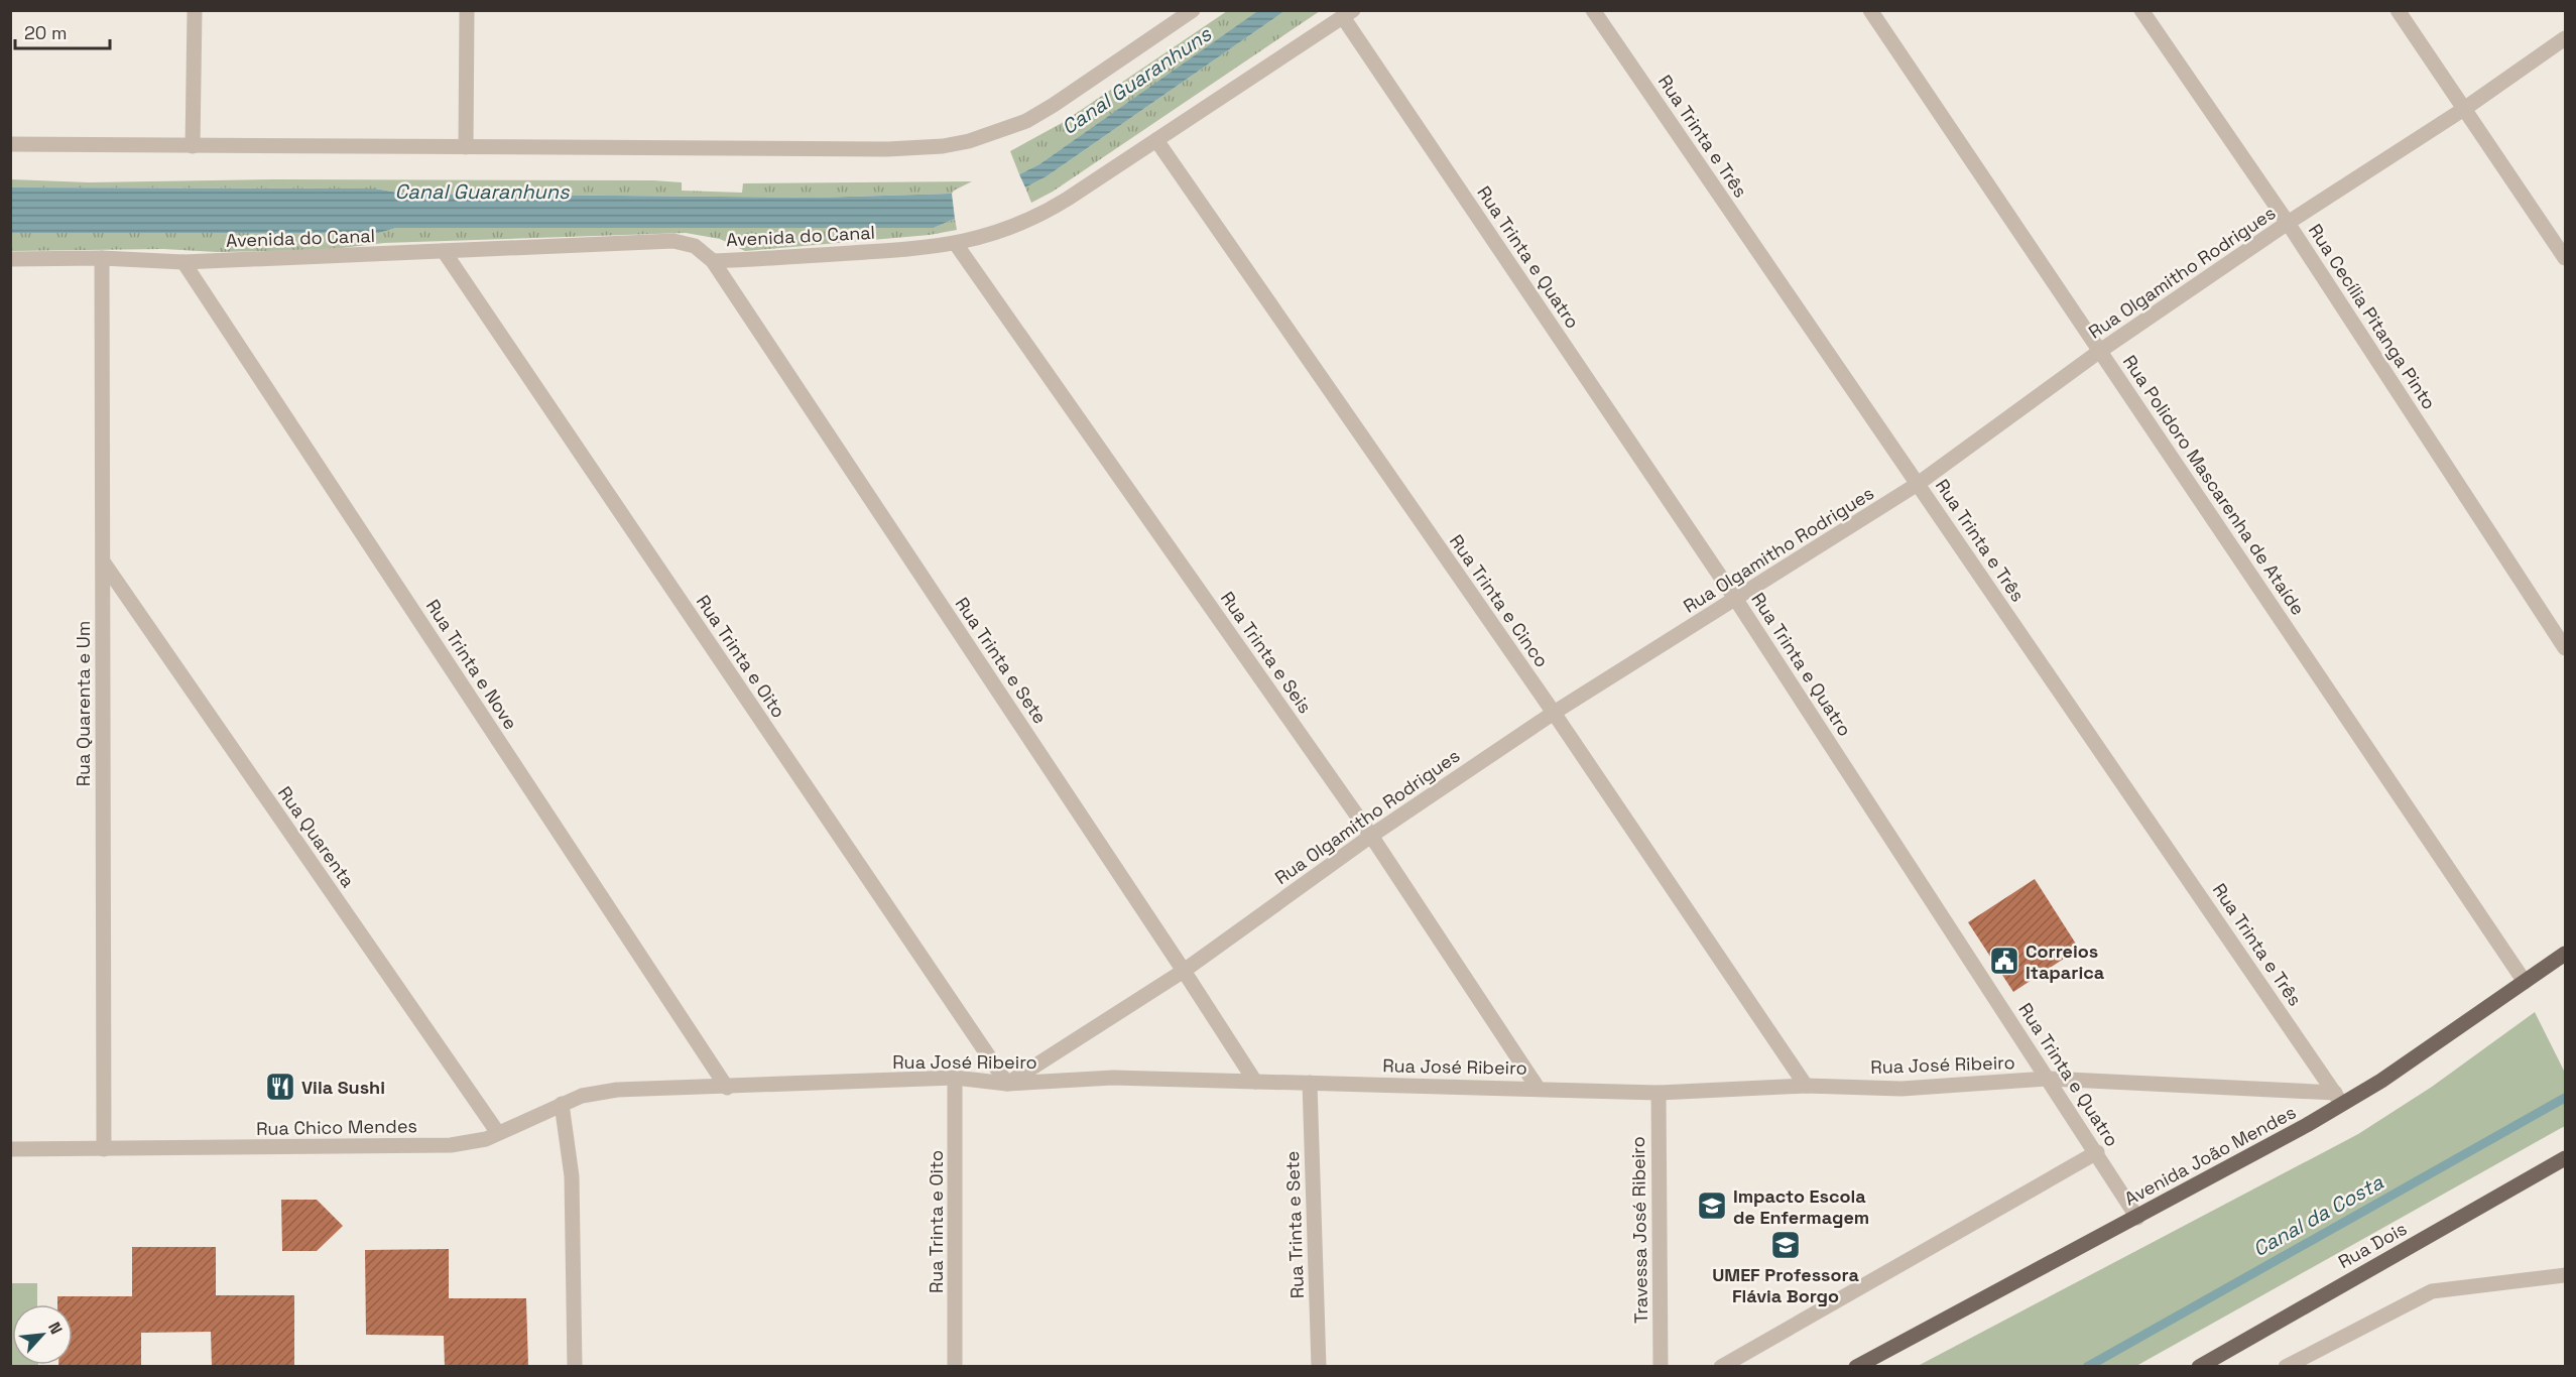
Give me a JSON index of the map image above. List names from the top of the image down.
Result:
{
  "streets": {
    "main road": ["Avenida João Mendes", "Rua Dois"],
    "street": [
      "Rua Trinta e Três",
      "Avenida do Canal",
      "Rua Trinta e Quatro",
      "Rua Olgamitho Rodrigues",
      "Rua Cecília Pitanga Pinto",
      "Rua Polidoro Mascarenha de Ataíde",
      "Rua Trinta e Cinco",
      "Rua Trinta e Seis",
      "Rua Trinta e Oito",
      "Rua Trinta e Sete",
      "Rua Trinta e Nove",
      "Rua Quarenta e Um",
      "Rua Quarenta",
      "Rua José Ribeiro",
      "Rua Chico Mendes",
      "Travessa José Ribeiro"
    ]
  },
  "crossings": [
    ["Rua Trinta e Três", "Rua Olgamitho Rodrigues"],
    ["Rua Trinta e Três", "Rua José Ribeiro"],
    ["Rua Trinta e Três", "Avenida João Mendes"],
    ["Avenida do Canal", "Rua Trinta e Quatro"],
    ["Avenida do Canal", "Rua Trinta e Cinco"],
    ["Avenida do Canal", "Rua Trinta e Seis"],
    ["Avenida do Canal", "Rua Trinta e Oito"],
    ["Avenida do Canal", "Rua Trinta e Sete"],
    ["Avenida do Canal", "Rua Trinta e Nove"],
    ["Avenida do Canal", "Rua Quarenta e Um"],
    ["Rua Trinta e Quatro", "Rua Olgamitho Rodrigues"],
    ["Rua Trinta e Quatro", "Rua José Ribeiro"],
    ["Rua Trinta e Quatro", "Avenida João Mendes"],
    ["Rua Olgamitho Rodrigues", "Rua Cecília Pitanga Pinto"],
    ["Rua Olgamitho Rodrigues", "Rua Polidoro Mascarenha de Ataíde"],
    ["Rua Olgamitho Rodrigues", "Rua Trinta e Cinco"],
    ["Rua Olgamitho Rodrigues", "Rua Trinta e Seis"],
    ["Rua Olgamitho Rodrigues", "Rua Trinta e Oito"],
    ["Rua Olgamitho Rodrigues", "Rua Trinta e Sete"],
    ["Rua Olgamitho Rodrigues", "Rua José Ribeiro"],
    ["Rua Polidoro Mascarenha de Ataíde", "Avenida João Mendes"],
    ["Rua Trinta e Cinco", "Rua José Ribeiro"],
    ["Rua Trinta e Seis", "Rua José Ribeiro"],
    ["Rua Trinta e Oito", "Rua José Ribeiro"],
    ["Rua Trinta e Sete", "Rua José Ribeiro"],
    ["Rua Trinta e Nove", "Rua José Ribeiro"],
    ["Rua Quarenta e Um", "Rua Quarenta"],
    ["Rua Quarenta e Um", "Rua Chico Mendes"],
    ["Rua Quarenta", "Rua Chico Mendes"],
    ["Rua José Ribeiro", "Rua Chico Mendes"],
    ["Rua José Ribeiro", "Avenida João Mendes"],
    ["Rua José Ribeiro", "Travessa José Ribeiro"]
  ],
  "water": ["Canal Guaranhuns", "Canal da Costa"],
  "places": {
    "public building": ["Correios Itaparica"],
    "restaurant": ["Vila Sushi"],
    "school or university": ["Impacto Escola de Enfermagem", "UMEF Professora Flávia Borgo"]
  },
  "scale_bar": "20 m",
  "north": "top right"
}
